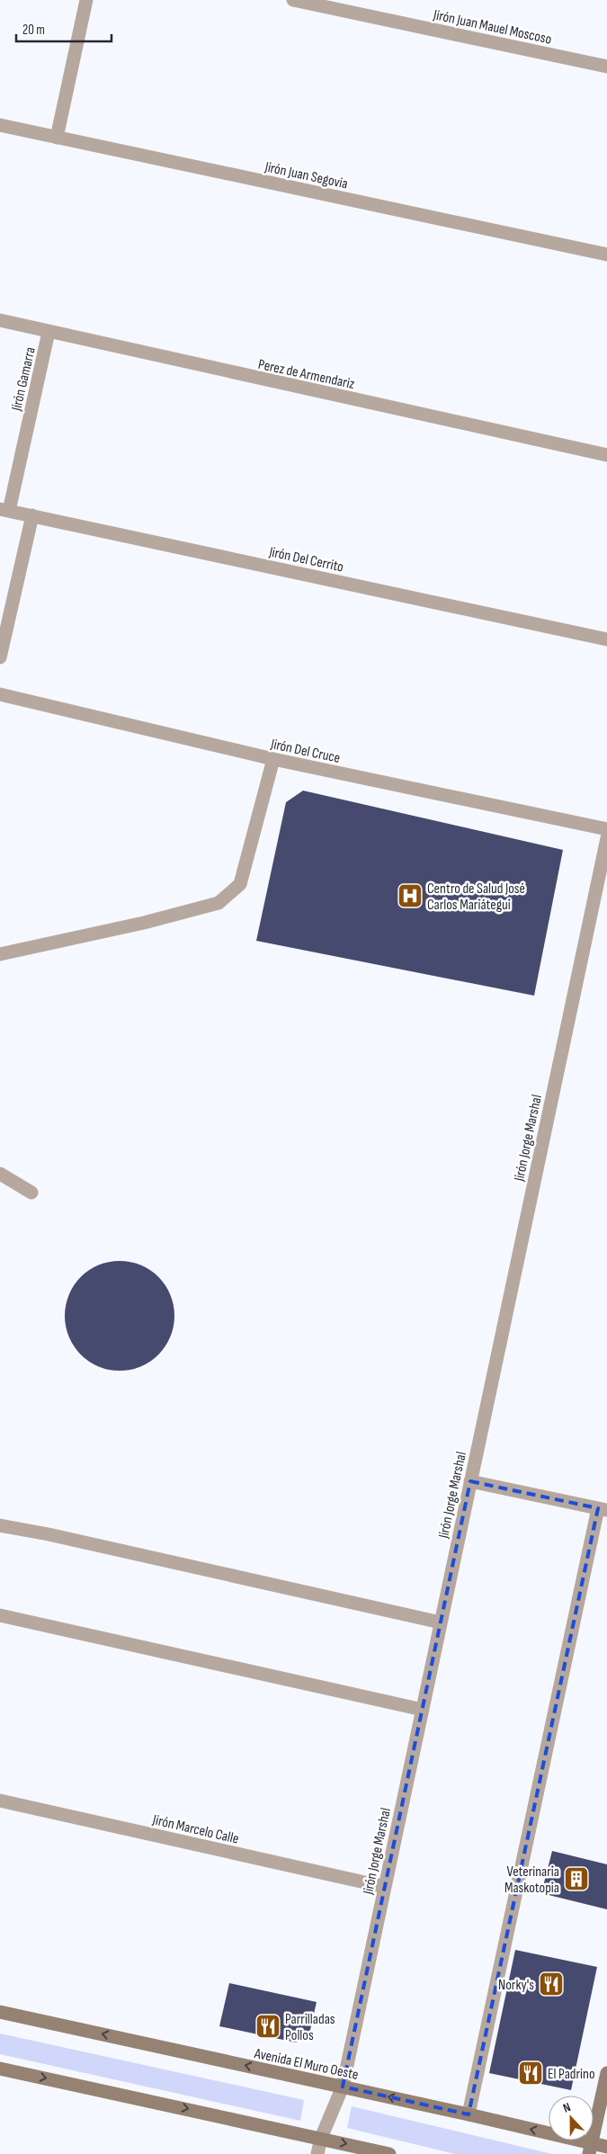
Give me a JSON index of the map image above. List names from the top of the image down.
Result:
{
  "streets": {
    "main road": ["Avenida El Muro Oeste"],
    "street": [
      "Jirón Juan Mauel Moscoso",
      "Jirón Juan Segovia",
      "Perez de Armendariz",
      "Jirón Gamarra",
      "Jirón Del Cerrito",
      "Jirón Del Cruce",
      "Jirón Jorge Marshal",
      "Jirón Marcelo Calle"
    ]
  },
  "crossings": [
    ["Perez de Armendariz", "Jirón Gamarra"],
    ["Jirón Gamarra", "Jirón Del Cerrito"],
    ["Jirón Jorge Marshal", "Jirón Marcelo Calle"],
    ["Jirón Jorge Marshal", "Avenida El Muro Oeste"]
  ],
  "places": {
    "hospital": ["Centro de Salud José Carlos Mariátegui"],
    "building": ["Veterinaria Maskotopia"],
    "restaurant": ["Norky's", "Parrilladas Pollos", "El Padrino"]
  },
  "scale_bar": "20 m",
  "north": "top"
}
